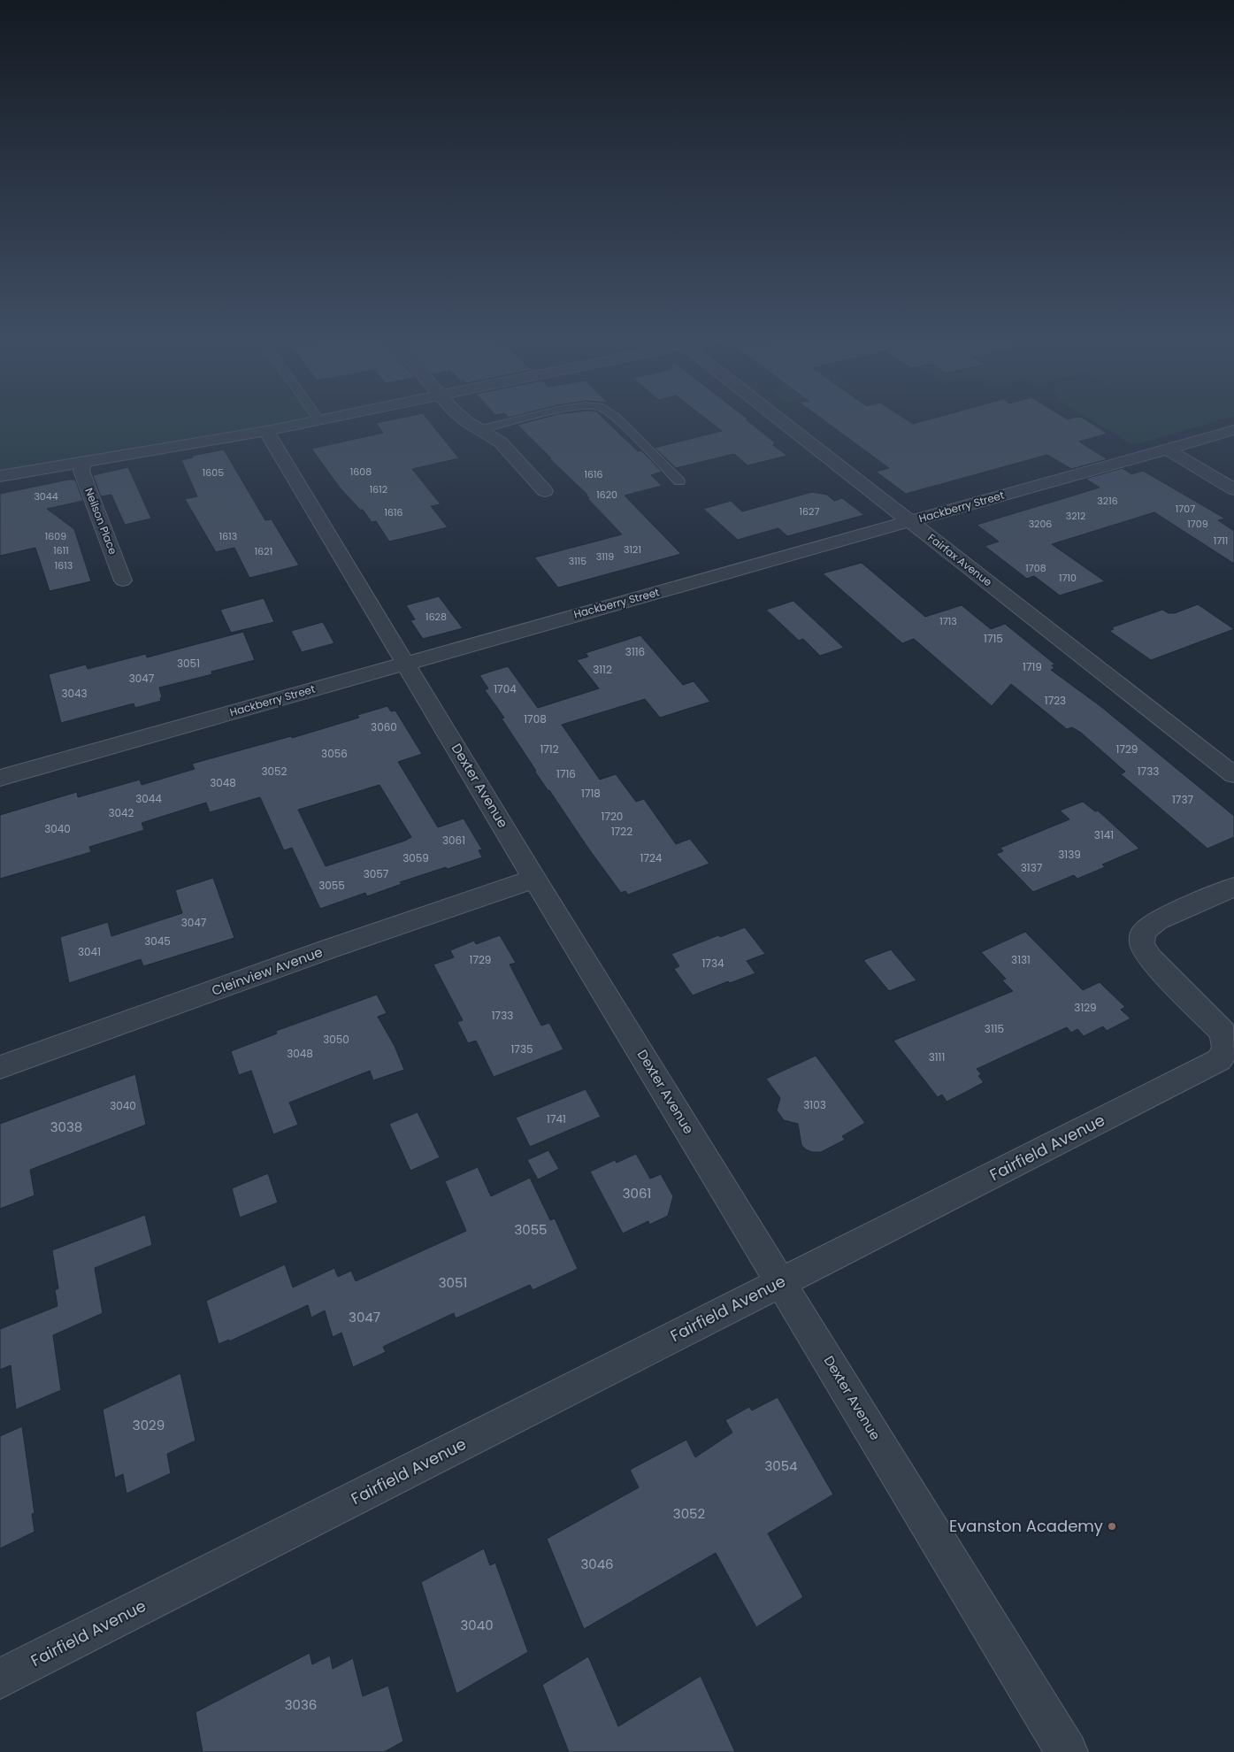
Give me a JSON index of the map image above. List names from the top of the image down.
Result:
{
  "streets": {
    "street": [
      "Hackberry Street",
      "Neilson Place",
      "Fairfax Avenue",
      "Dexter Avenue",
      "Cleinview Avenue",
      "Fairfield Avenue"
    ]
  },
  "crossings": [
    ["Hackberry Street", "Fairfax Avenue"],
    ["Hackberry Street", "Dexter Avenue"],
    ["Dexter Avenue", "Cleinview Avenue"],
    ["Dexter Avenue", "Fairfield Avenue"]
  ],
  "places": ["Evanston Academy"],
  "house_numbers": [
    "1608",
    "1605",
    "1616",
    "1612",
    "1620",
    "3044",
    "3216",
    "1707",
    "1627",
    "1616",
    "3212",
    "3206",
    "1709",
    "1609",
    "1613",
    "1711",
    "3121",
    "1611",
    "1621",
    "3119",
    "3115",
    "1613",
    "1708",
    "1710",
    "1628",
    "1713",
    "1715",
    "3116",
    "3051",
    "1719",
    "3112",
    "3047",
    "1704",
    "3043",
    "1723",
    "1708",
    "3060",
    "1712",
    "1729",
    "3056",
    "3052",
    "1733",
    "1716",
    "3048",
    "1718",
    "3044",
    "1737",
    "3042",
    "1720",
    "3040",
    "1722",
    "3141",
    "3061",
    "3139",
    "3059",
    "1724",
    "3137",
    "3057",
    "3055",
    "3047",
    "3045",
    "3041",
    "1729",
    "3131",
    "1734",
    "3129",
    "1733",
    "3115",
    "3050",
    "1735",
    "3048",
    "3111",
    "3103",
    "3040",
    "1741",
    "3038",
    "3061",
    "3055",
    "3051",
    "3047",
    "3029",
    "3054",
    "3052",
    "3046",
    "3040",
    "3036"
  ]
}
